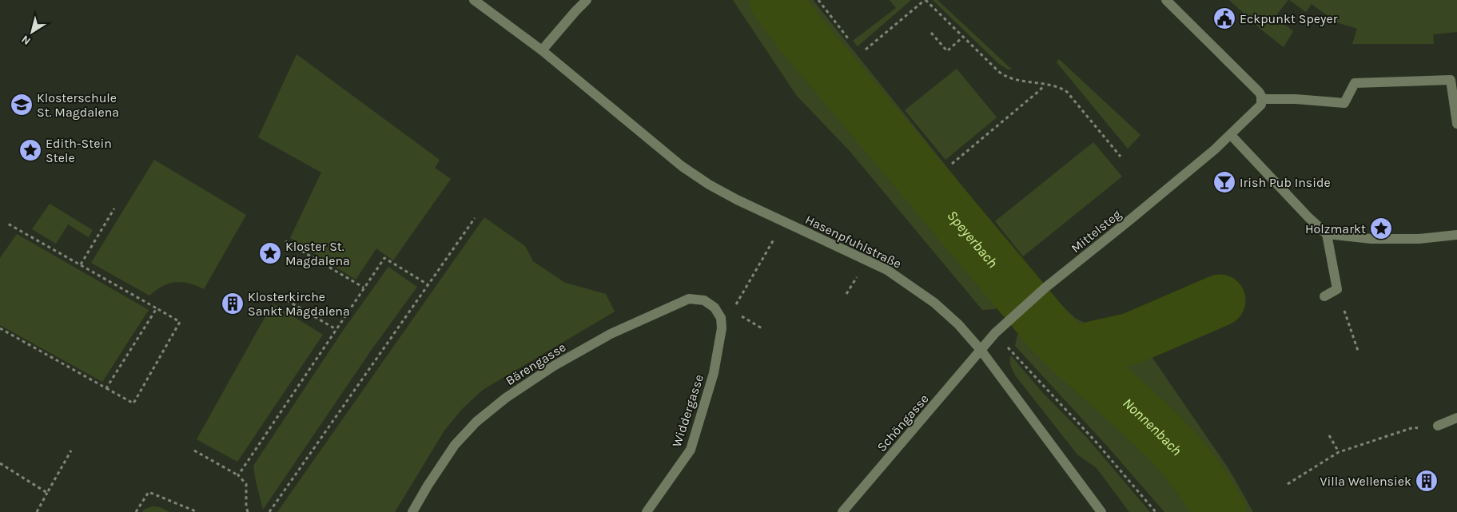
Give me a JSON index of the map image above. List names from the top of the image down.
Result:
{
  "streets": {
    "street": [
      "Mittelsteg",
      "Hasenpfuhlstraße",
      "Bärengasse",
      "Widdergasse",
      "Schöngasse"
    ]
  },
  "crossings": [
    ["Mittelsteg", "Hasenpfuhlstraße"],
    ["Mittelsteg", "Schöngasse"],
    ["Hasenpfuhlstraße", "Schöngasse"],
    ["Bärengasse", "Widdergasse"]
  ],
  "water": ["Speyerbach", "Nonnenbach"],
  "places": {
    "public building": ["Eckpunkt Speyer"],
    "school or university": ["Klosterschule St. Magdalena"],
    "place": ["Edith-Stein Stele", "Holzmarkt", "Kloster St. Magdalena"],
    "bar": ["Irish Pub Inside"],
    "building": ["Klosterkirche Sankt Magdalena", "Villa Wellensiek"]
  },
  "north": "bottom left"
}
